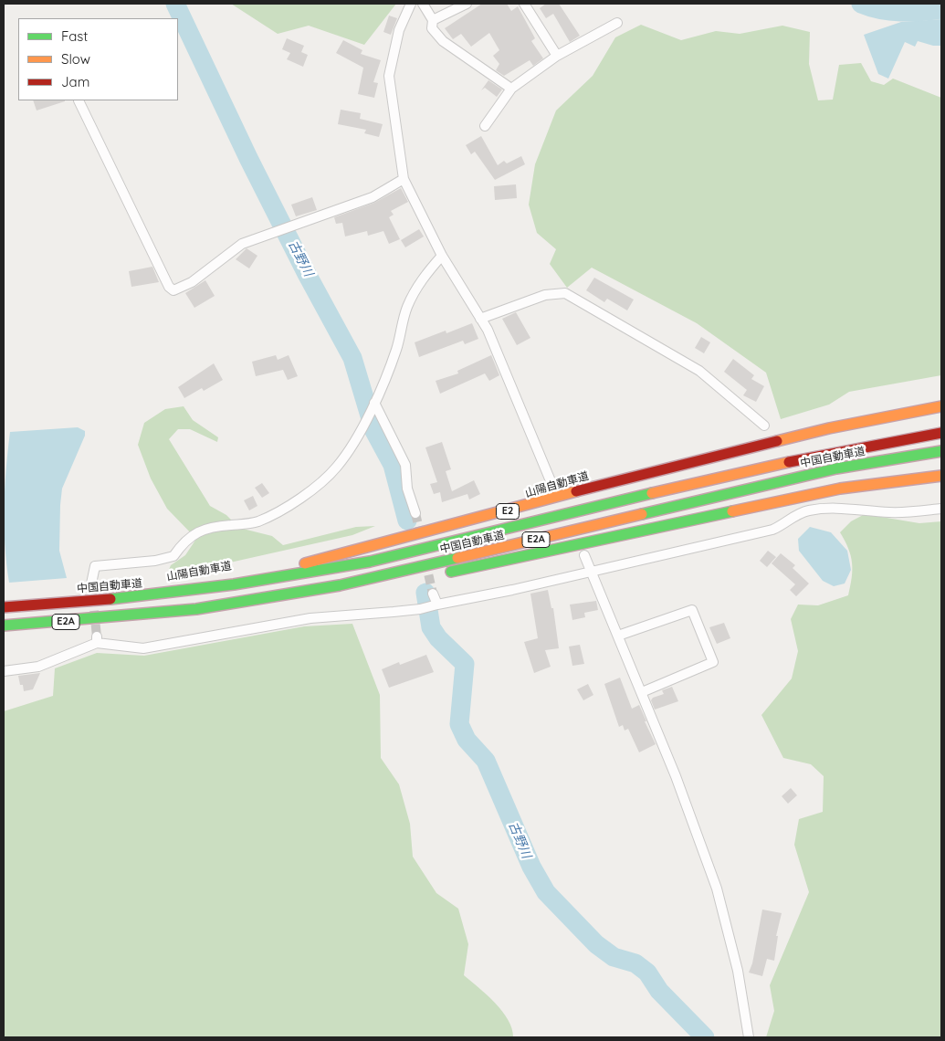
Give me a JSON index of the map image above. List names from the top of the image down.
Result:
{
  "streets": {
    "highway": [
      "中国自動車道",
      "山陽自動車道",
      "E2",
      "E2A"
    ]
  },
  "crossings": [
    ["中国自動車道", "山陽自動車道"]
  ],
  "water": ["古野川"],
  "legend": ["Fast", "Slow", "Jam"]
}
